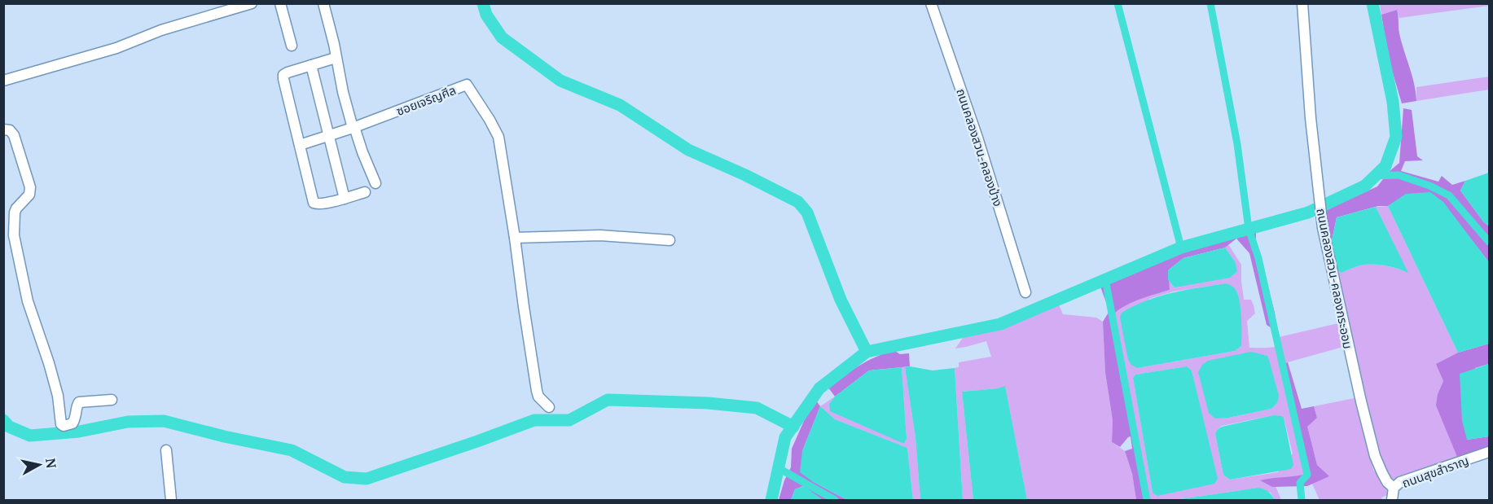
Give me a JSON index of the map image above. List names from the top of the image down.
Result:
{
  "streets": {
    "street": [
      "ซอยเจริญศีล",
      "ถนนคลองสวน-คลองป่าง",
      "ถนนคลองสวน-คลองกระออม",
      "ถนนสุขสำราญ"
    ]
  },
  "crossings": [
    ["ถนนคลองสวน-คลองกระออม", "ถนนสุขสำราญ"]
  ],
  "north": "right"
}
